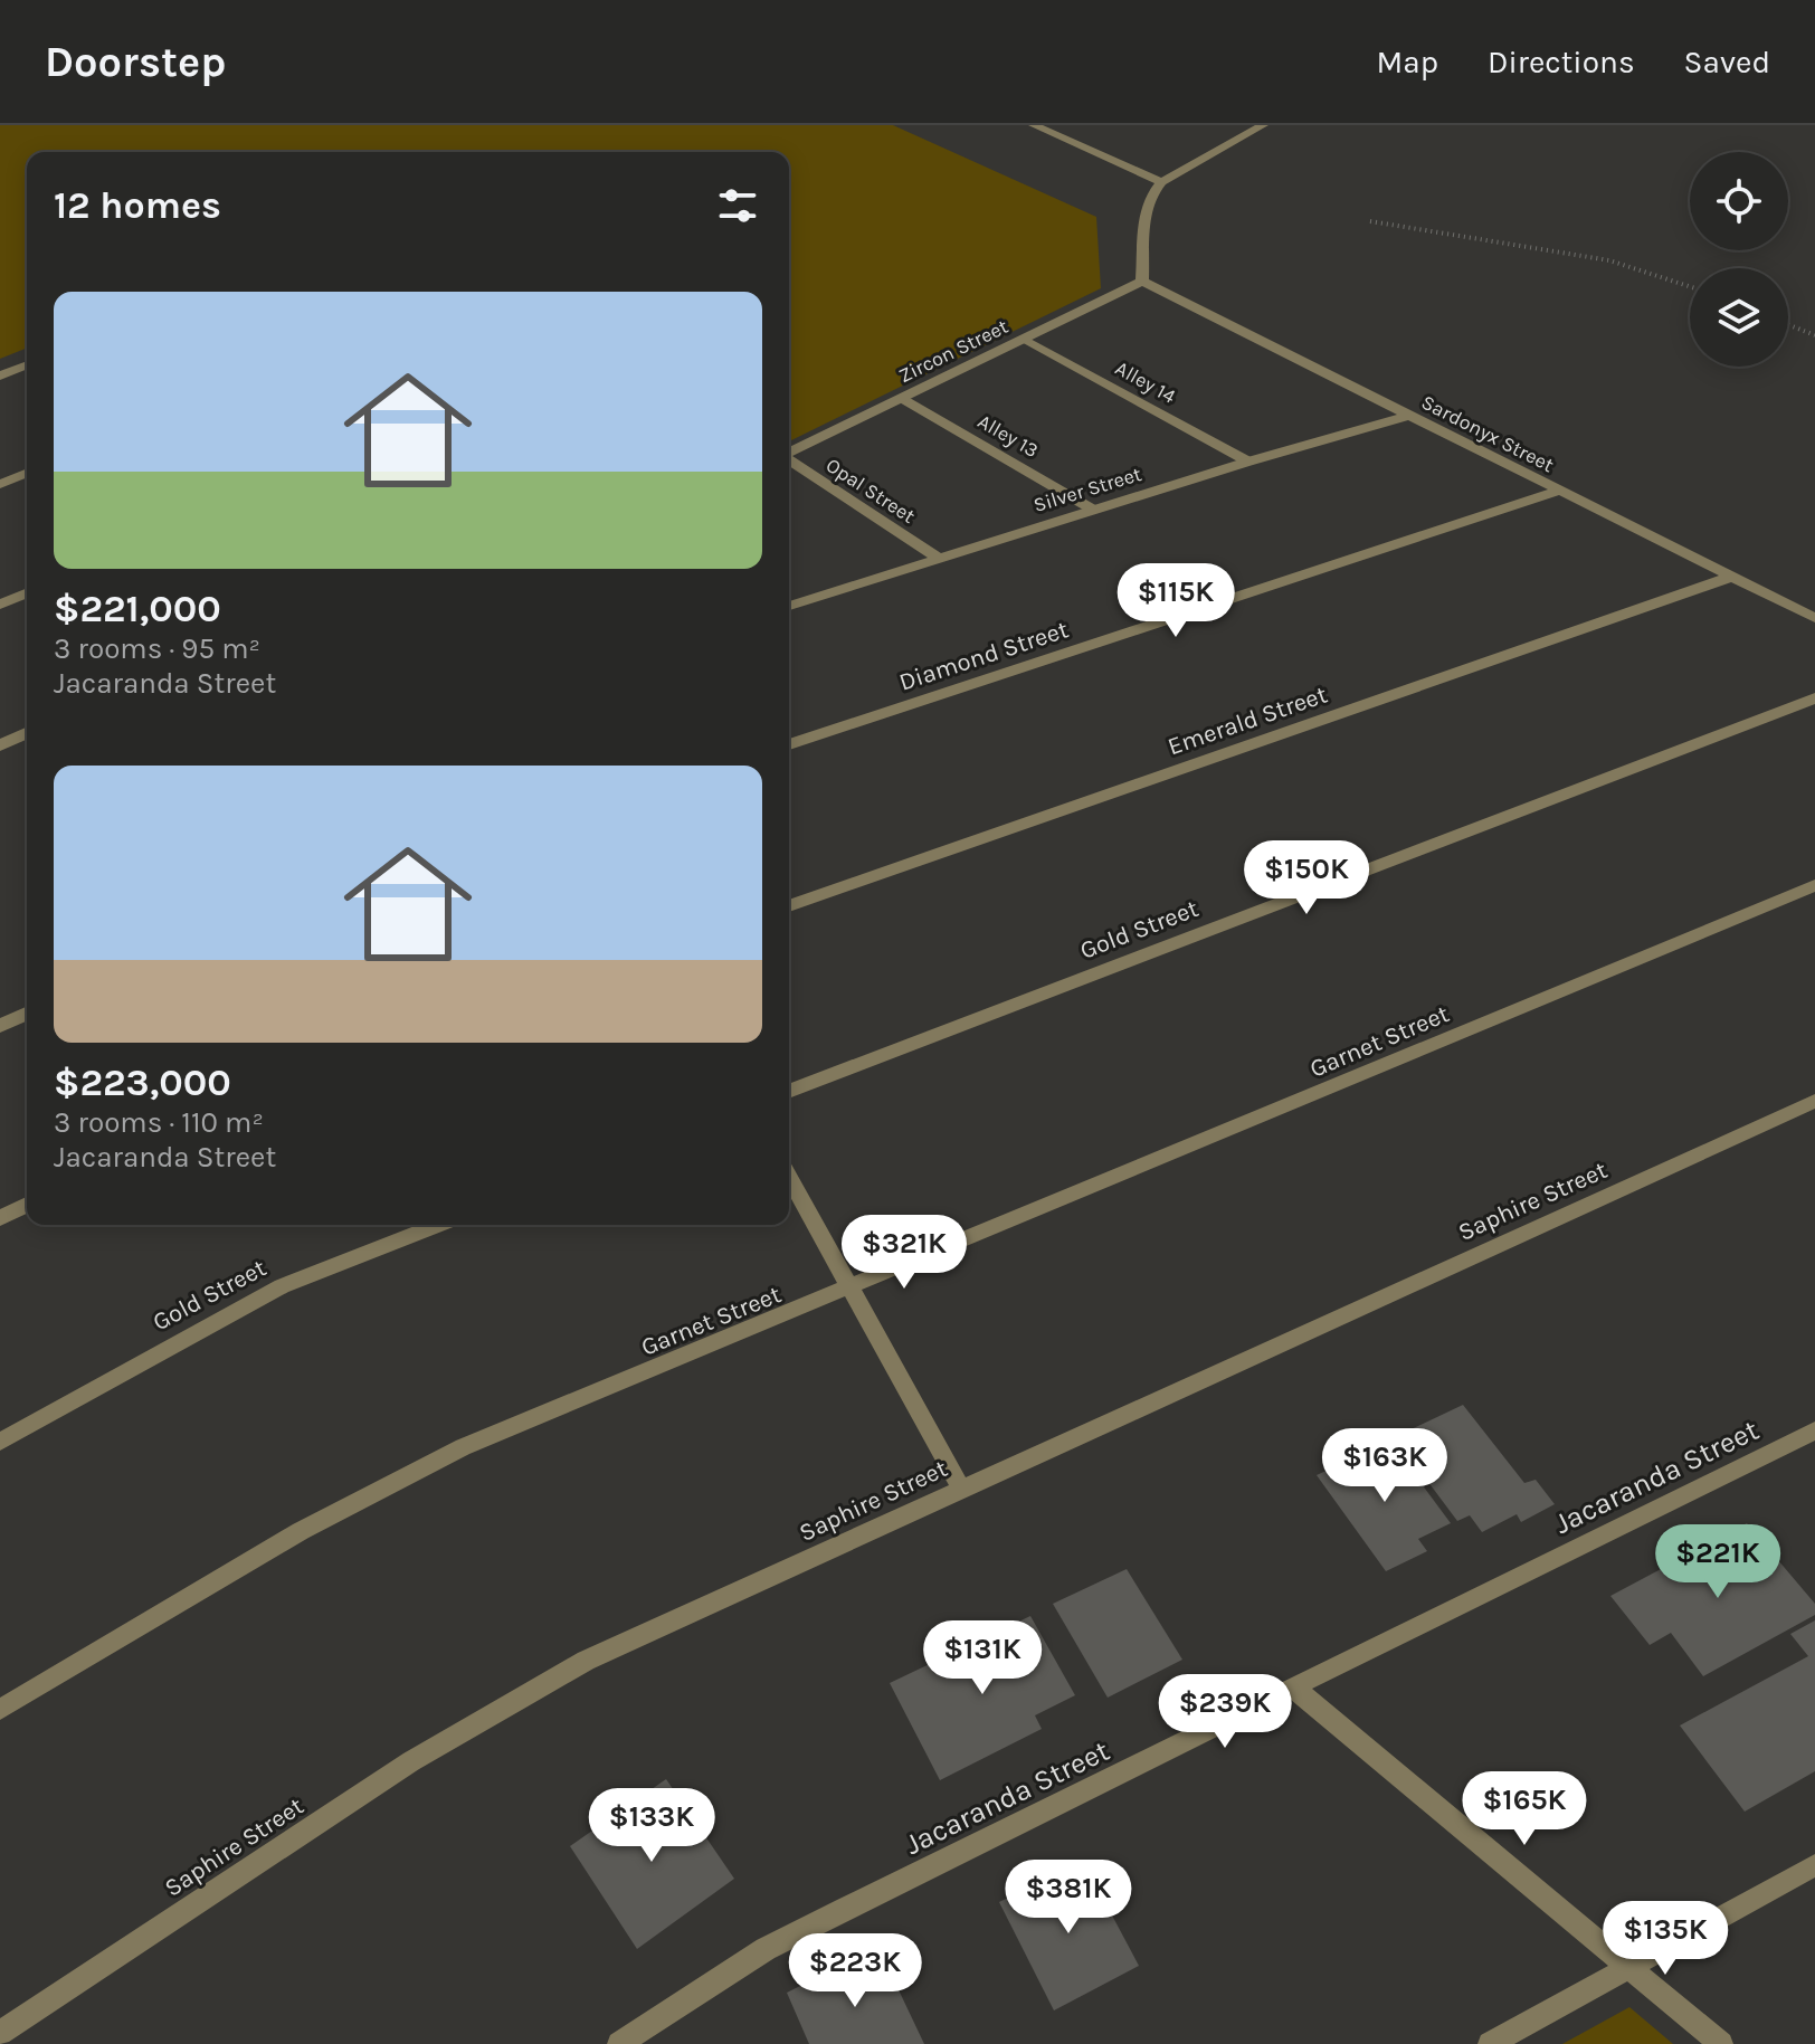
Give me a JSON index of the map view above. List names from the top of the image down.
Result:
{
  "streets": {
    "street": [
      "Zircon Street",
      "Alley 14",
      "Sardonyx Street",
      "Alley 13",
      "Silver Street",
      "Opal Street",
      "Diamond Street",
      "Emerald Street",
      "Gold Street",
      "Garnet Street",
      "Saphire Street",
      "Jacaranda Street"
    ]
  },
  "crossings": [
    ["Zircon Street", "Alley 14"],
    ["Zircon Street", "Sardonyx Street"],
    ["Zircon Street", "Alley 13"],
    ["Alley 14", "Silver Street"],
    ["Sardonyx Street", "Silver Street"],
    ["Sardonyx Street", "Diamond Street"],
    ["Sardonyx Street", "Emerald Street"],
    ["Alley 13", "Silver Street"],
    ["Silver Street", "Opal Street"]
  ],
  "page": {
    "header": "Doorstep",
    "nav": ["Map", "Directions", "Saved"],
    "heading": "12 homes",
    "list": [
      {
        "name": "$221,000",
        "note": "3 rooms · 95 m² · Jacaranda Street"
      },
      {
        "name": "$223,000",
        "note": "3 rooms · 110 m² · Jacaranda Street"
      }
    ],
    "price": [
      "$115K",
      "$150K",
      "$321K",
      "$163K",
      "$221K",
      "$131K",
      "$239K",
      "$165K",
      "$133K",
      "$381K",
      "$135K",
      "$223K"
    ]
  }
}
